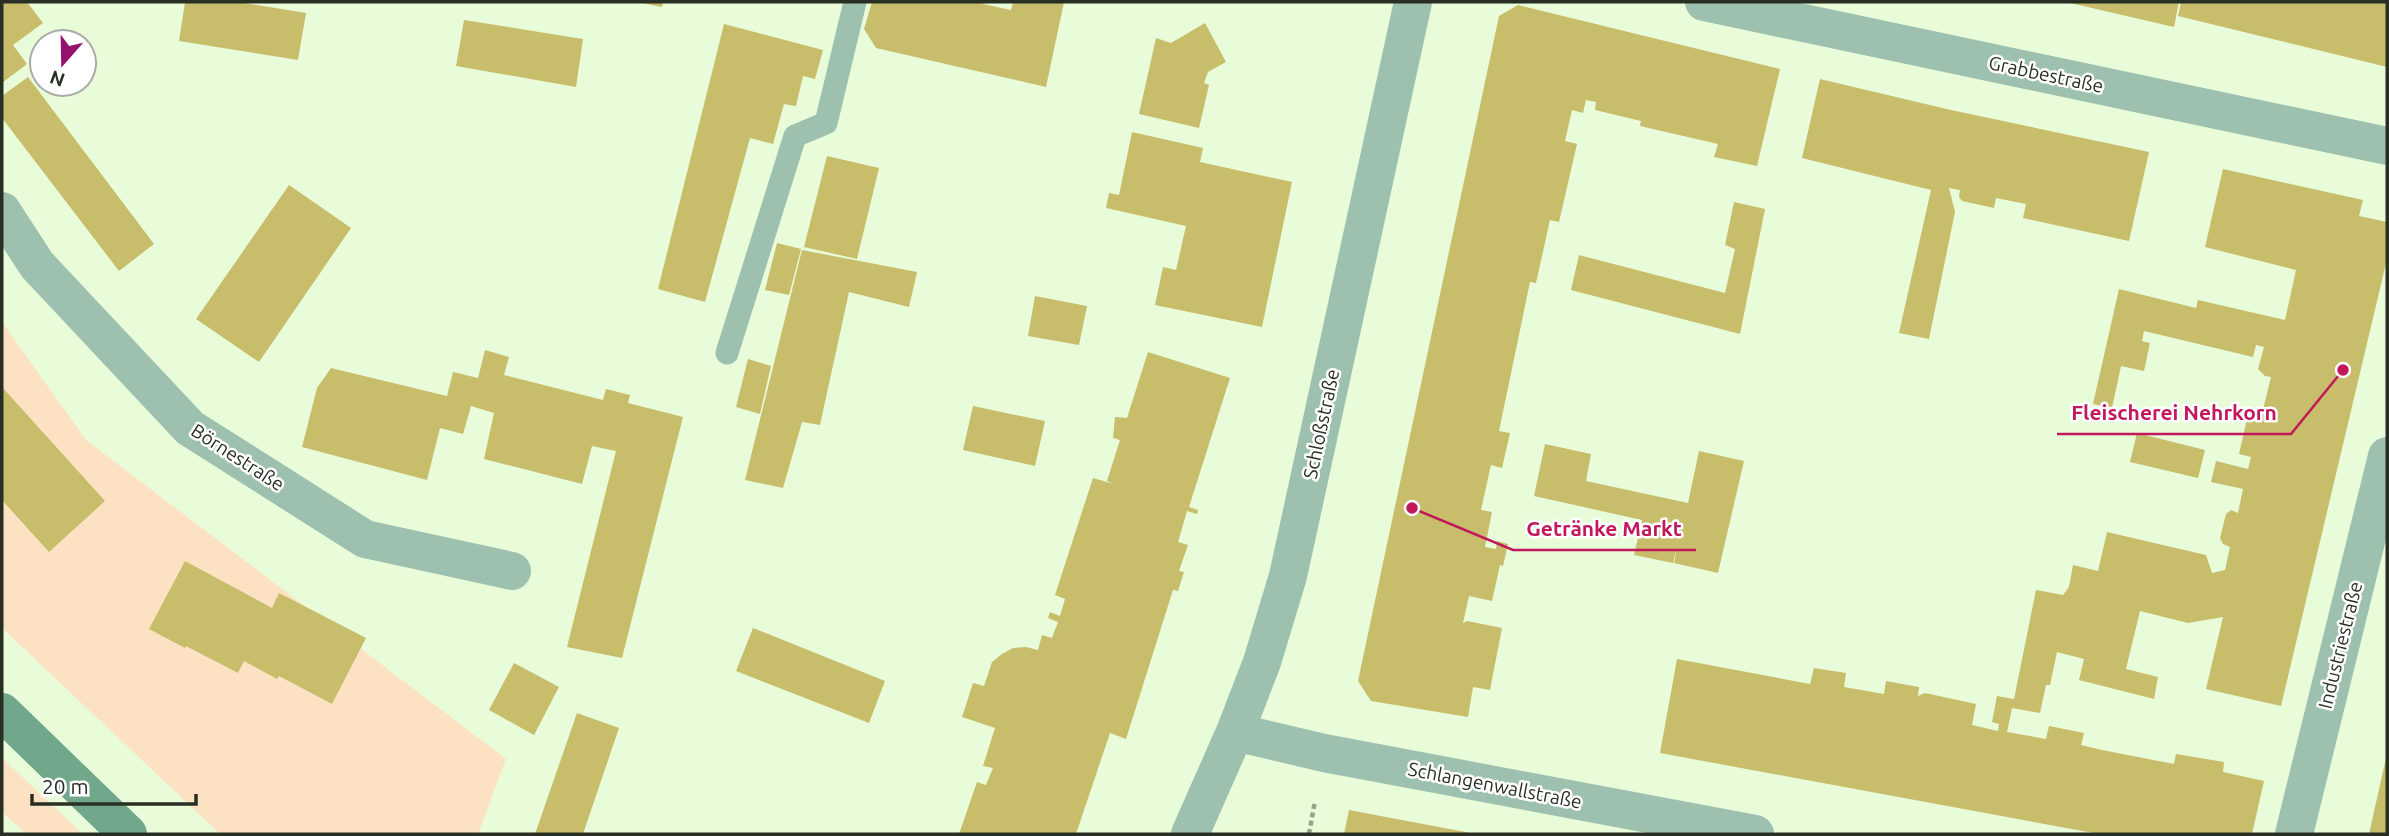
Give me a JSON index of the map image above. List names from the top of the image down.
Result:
{
  "streets": {
    "street": [
      "Grabbestraße",
      "Schloßstraße",
      "Börnestraße",
      "Industriestraße",
      "Schlangenwallstraße"
    ]
  },
  "crossings": [
    ["Schloßstraße", "Schlangenwallstraße"]
  ],
  "places": ["Fleischerei Nehrkorn", "Getränke Markt"],
  "scale_bar": "20 m",
  "north": "bottom"
}
